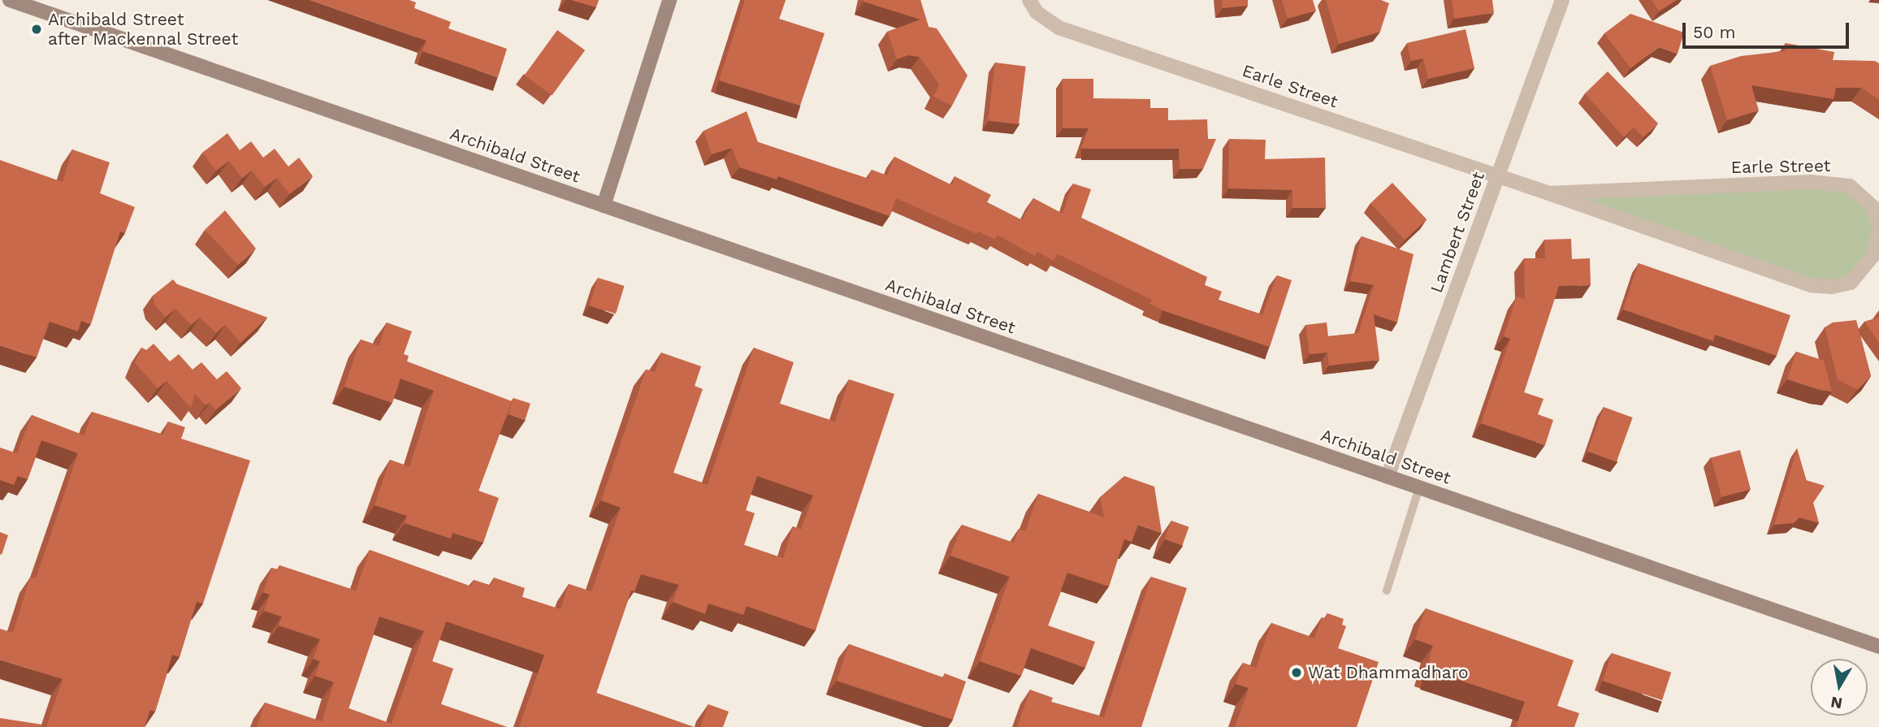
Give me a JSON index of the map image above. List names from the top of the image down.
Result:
{
  "streets": {
    "street": ["Earle Street", "Archibald Street", "Lambert Street"]
  },
  "crossings": [
    ["Earle Street", "Lambert Street"],
    ["Archibald Street", "Lambert Street"]
  ],
  "places": ["Archibald Street after Mackennal Street", "Wat Dhammadharo"],
  "scale_bar": "50 m",
  "north": "bottom"
}
